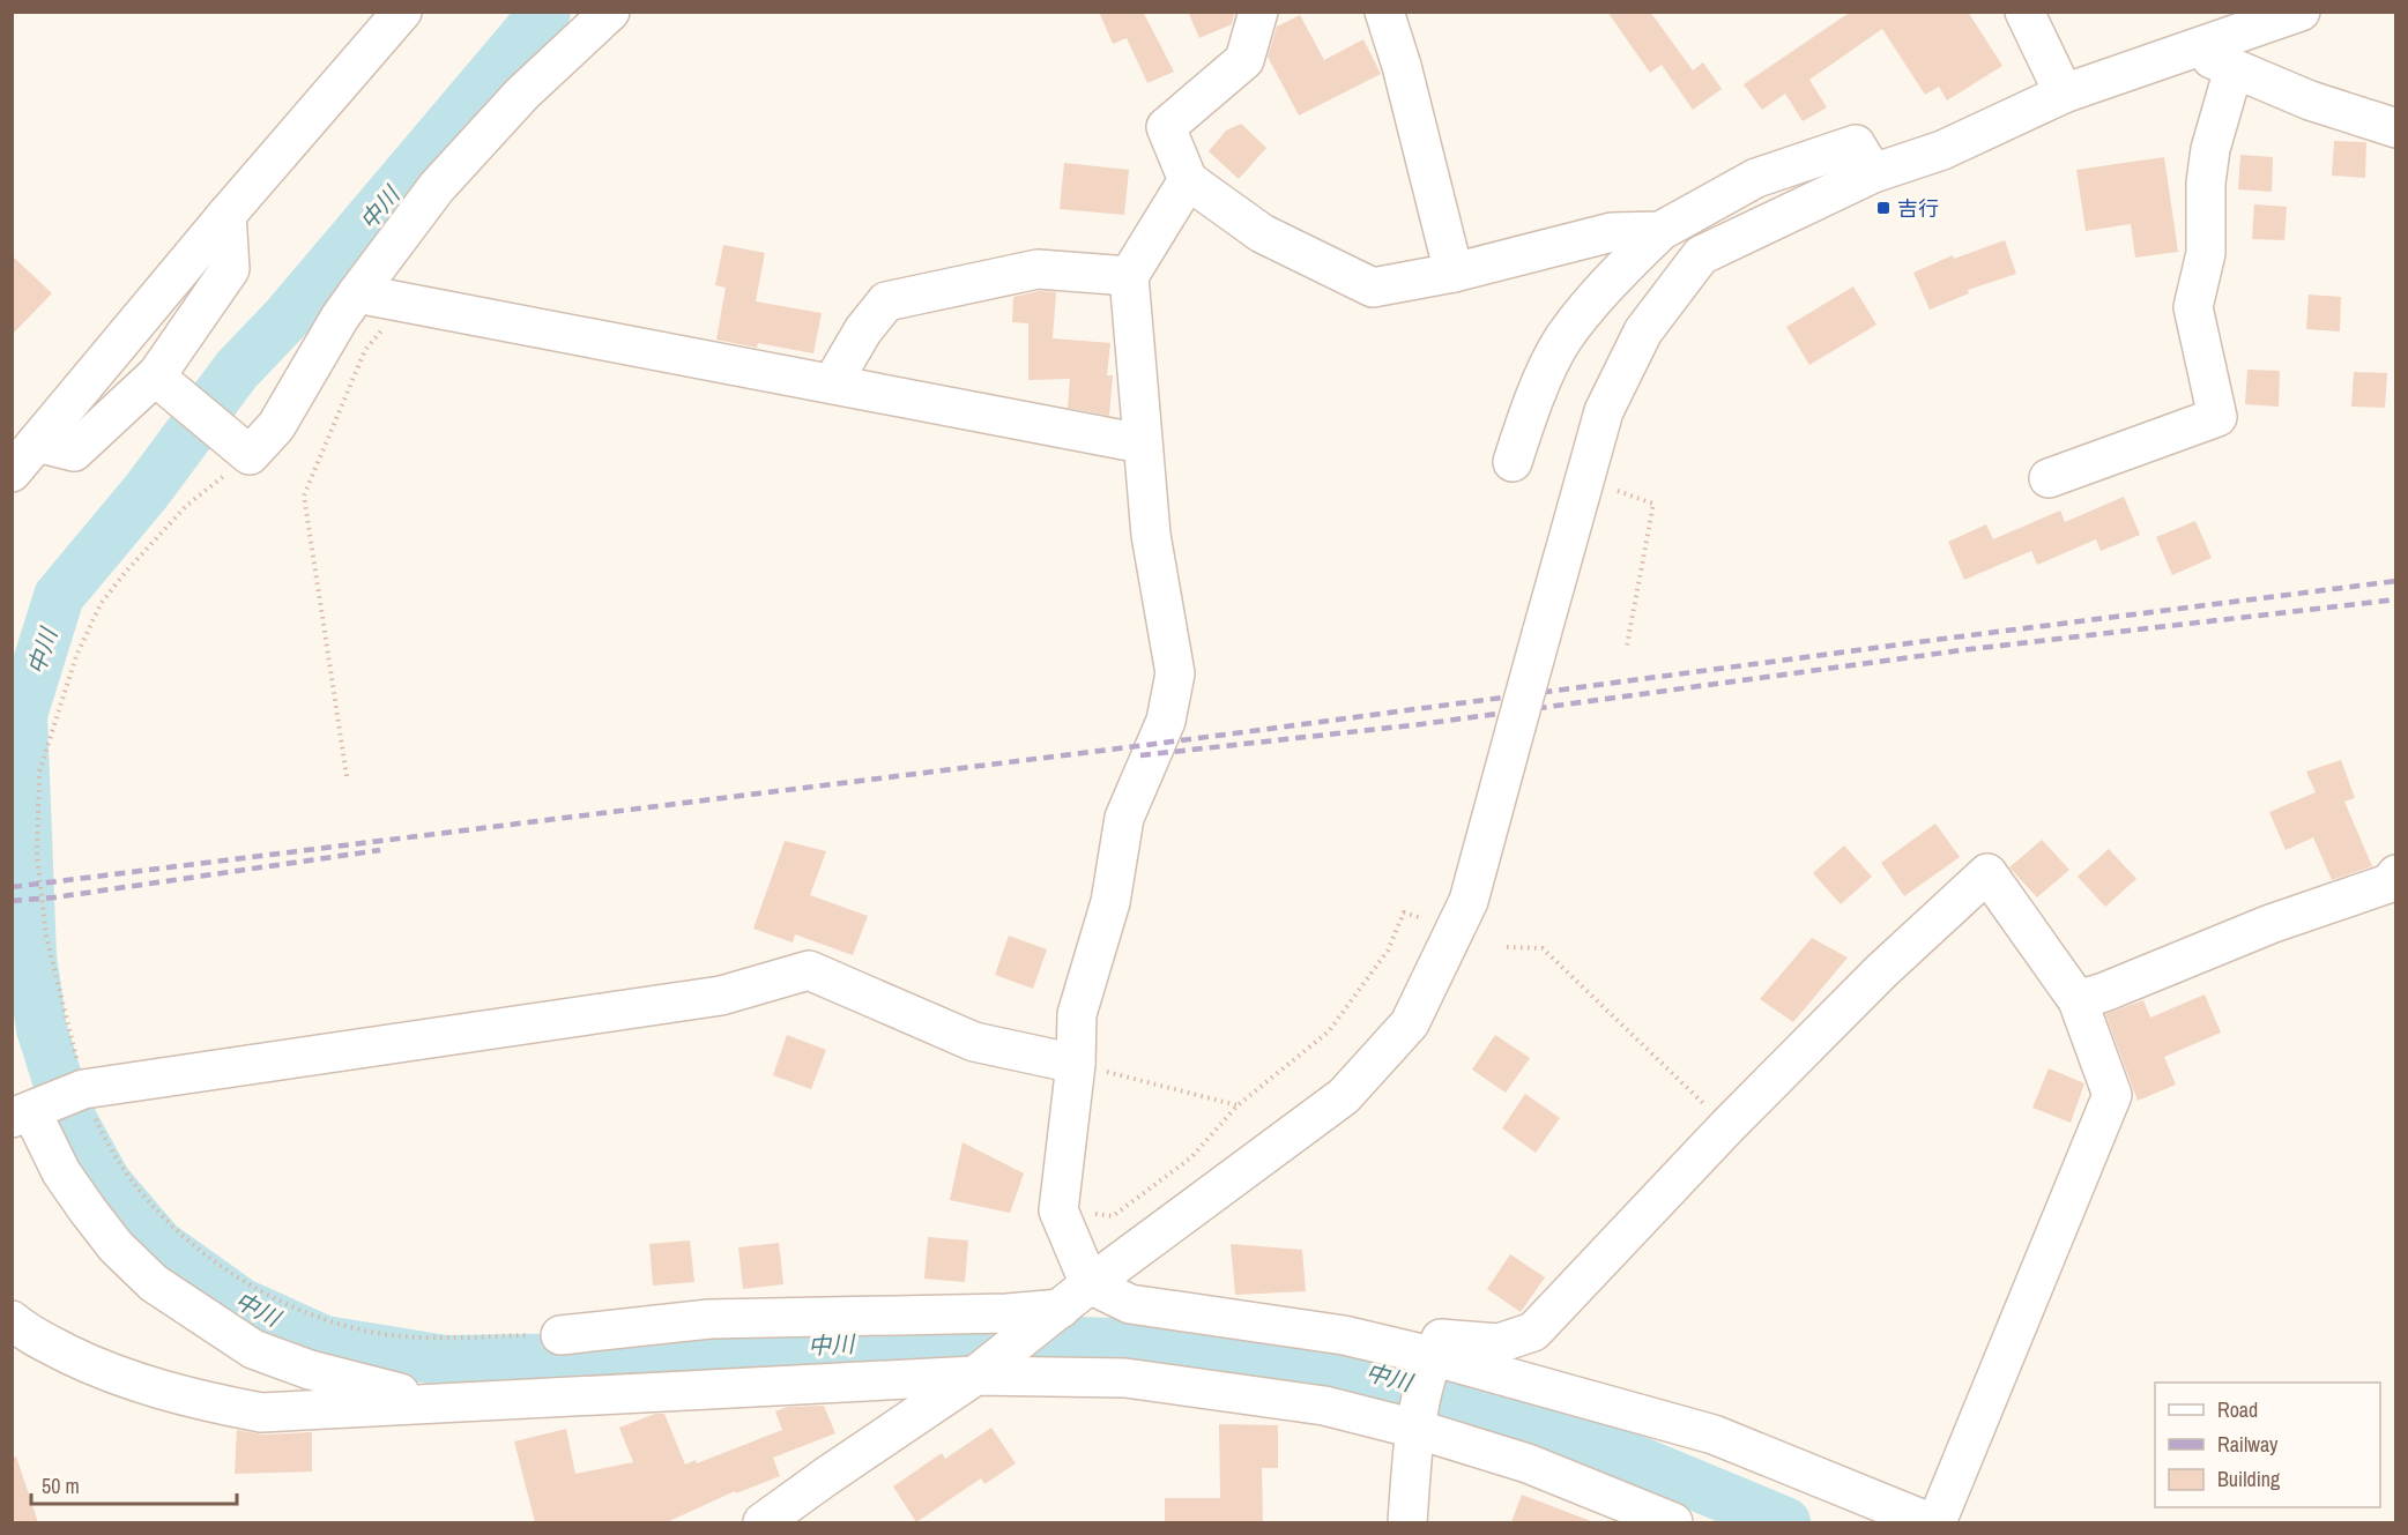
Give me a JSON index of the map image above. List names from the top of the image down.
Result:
{
  "water": ["中川"],
  "places": {
    "transit": ["吉行"]
  },
  "legend": ["Road", "Railway", "Building"],
  "scale_bar": "50 m"
}
